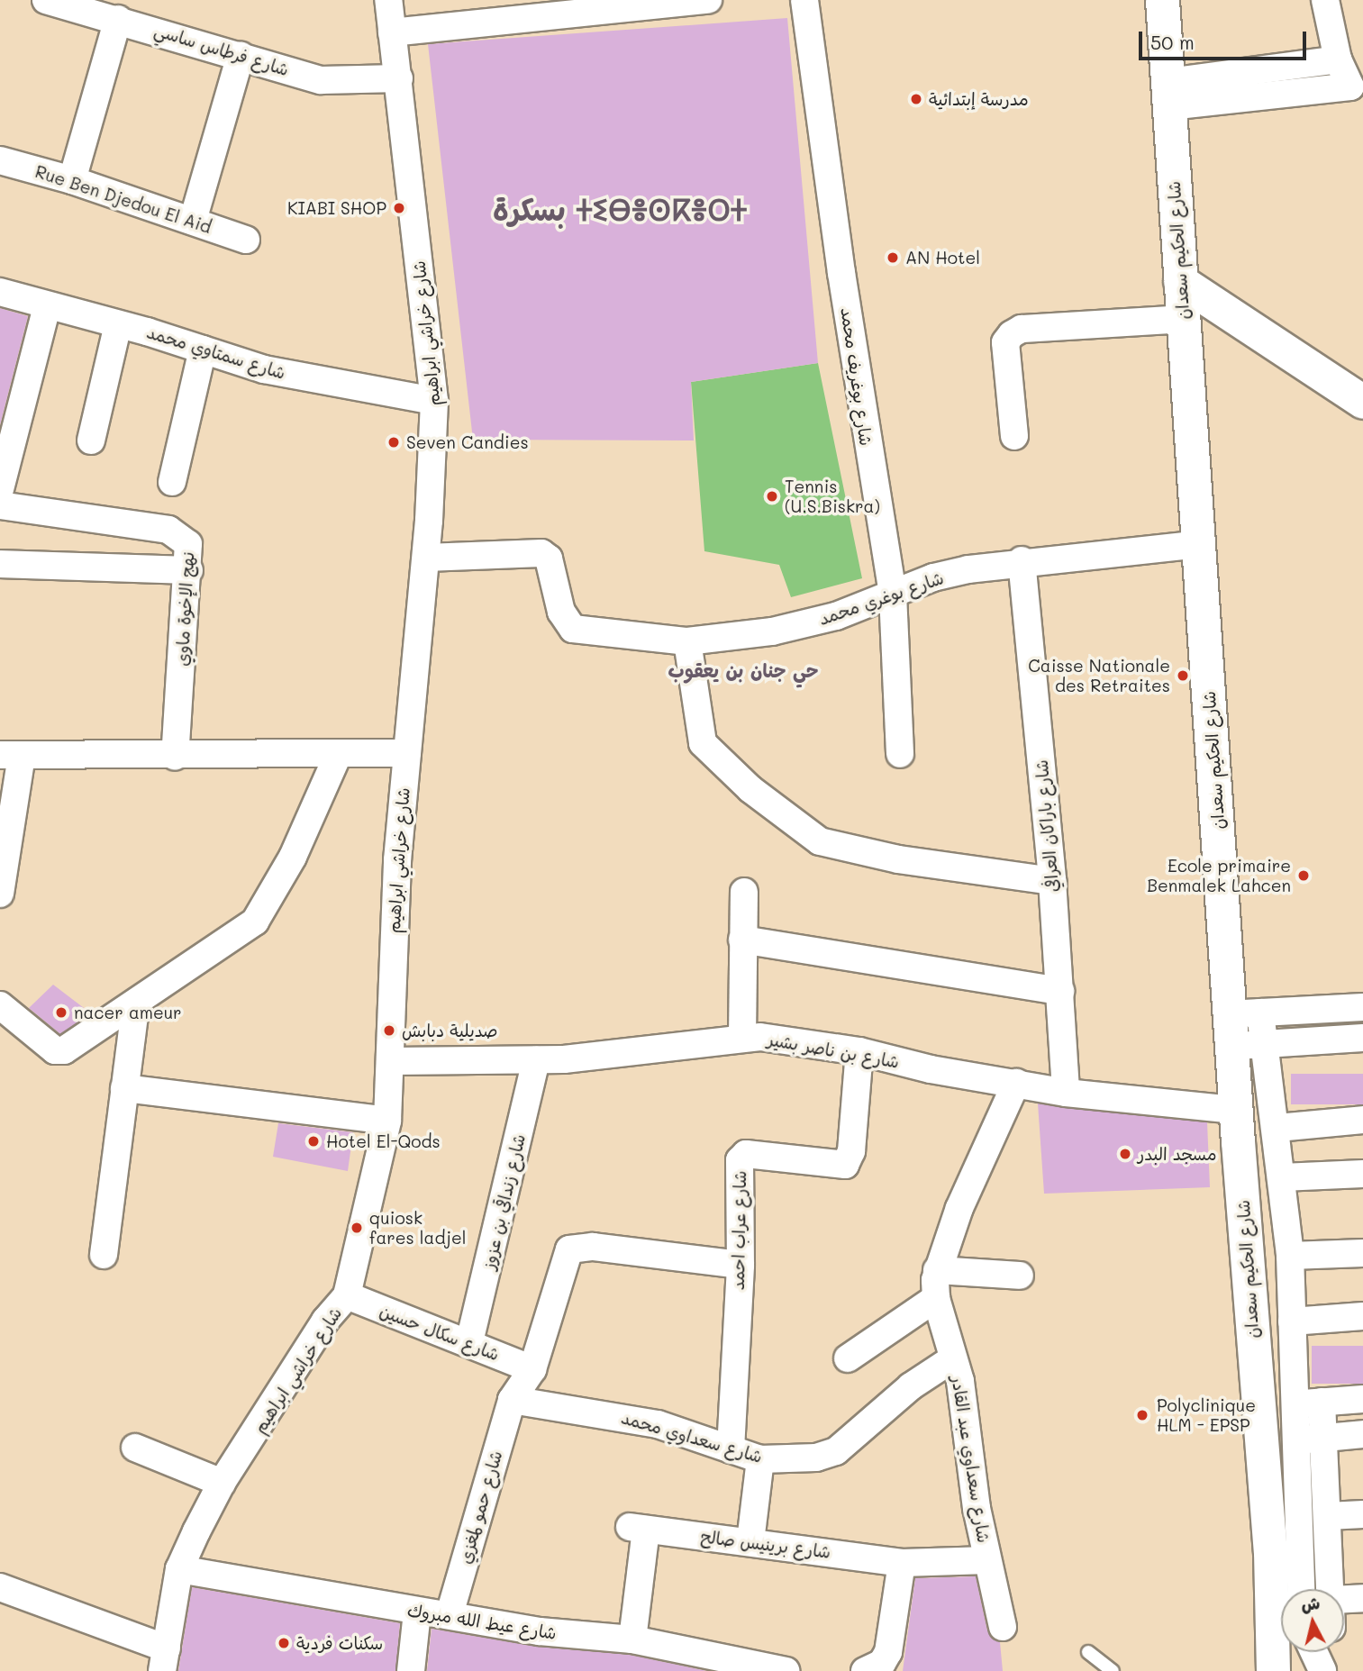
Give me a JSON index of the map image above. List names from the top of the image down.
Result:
{
  "streets": {
    "street": [
      "شارع فرطاس ساسي",
      "Rue Ben Djedou El Aid",
      "شارع الحكيم سعدان",
      "شارع خراشي ابراهيم",
      "شارع سمتاوي محمد",
      "شارع بوغريف محمد",
      "شارع بوغري محمد",
      "نهج الإخوة ماوي",
      "شارع باراكان العرافي",
      "شارع بن ناصر بشير",
      "شارع زنداقي بن عزوز",
      "شارع عراب احمد",
      "شارع سكال حسين",
      "شارع سعداوي محمد",
      "شارع سعداوي عبد القادر",
      "شارع حمو لمغزي",
      "شارع برينيس صالح",
      "شارع عيط الله مبروك"
    ]
  },
  "crossings": [
    ["شارع فرطاس ساسي", "شارع خراشي ابراهيم"],
    ["شارع الحكيم سعدان", "شارع بوغري محمد"],
    ["شارع الحكيم سعدان", "شارع بن ناصر بشير"],
    ["شارع خراشي ابراهيم", "شارع سمتاوي محمد"],
    ["شارع خراشي ابراهيم", "شارع بوغري محمد"],
    ["شارع خراشي ابراهيم", "شارع بن ناصر بشير"],
    ["شارع خراشي ابراهيم", "شارع سكال حسين"],
    ["شارع خراشي ابراهيم", "شارع عيط الله مبروك"],
    ["شارع بوغريف محمد", "شارع بوغري محمد"],
    ["شارع بوغري محمد", "شارع باراكان العرافي"],
    ["شارع باراكان العرافي", "شارع بن ناصر بشير"],
    ["شارع بن ناصر بشير", "شارع زنداقي بن عزوز"],
    ["شارع بن ناصر بشير", "شارع عراب احمد"],
    ["شارع بن ناصر بشير", "شارع سعداوي عبد القادر"],
    ["شارع زنداقي بن عزوز", "شارع سكال حسين"],
    ["شارع عراب احمد", "شارع سعداوي محمد"],
    ["شارع عراب احمد", "شارع حمو لمغزي"],
    ["شارع سكال حسين", "شارع حمو لمغزي"],
    ["شارع سعداوي محمد", "شارع سعداوي عبد القادر"],
    ["شارع سعداوي محمد", "شارع حمو لمغزي"],
    ["شارع حمو لمغزي", "شارع عيط الله مبروك"],
    ["شارع برينيس صالح", "شارع عيط الله مبروك"]
  ],
  "districts": ["بسكرة ⵜⵉⴱⴻⵙⴽⴻⵔⵜ", "حي جنان بن يعقوب"],
  "places": [
    "مدرسة إبتدائية",
    "KIABI SHOP",
    "AN Hotel",
    "Seven Candies",
    "Tennis (U.S.Biskra)",
    "Caisse Nationale des Retraites",
    "Ecole primaire Benmalek Lahcen",
    "nacer ameur",
    "صديلية دبابش",
    "Hotel El-Qods",
    "مسجد البدر",
    "quiosk fares ladjel",
    "Polyclinique HLM - EPSP",
    "سكنات فردية"
  ],
  "scale_bar": "50 m",
  "north": "top"
}
